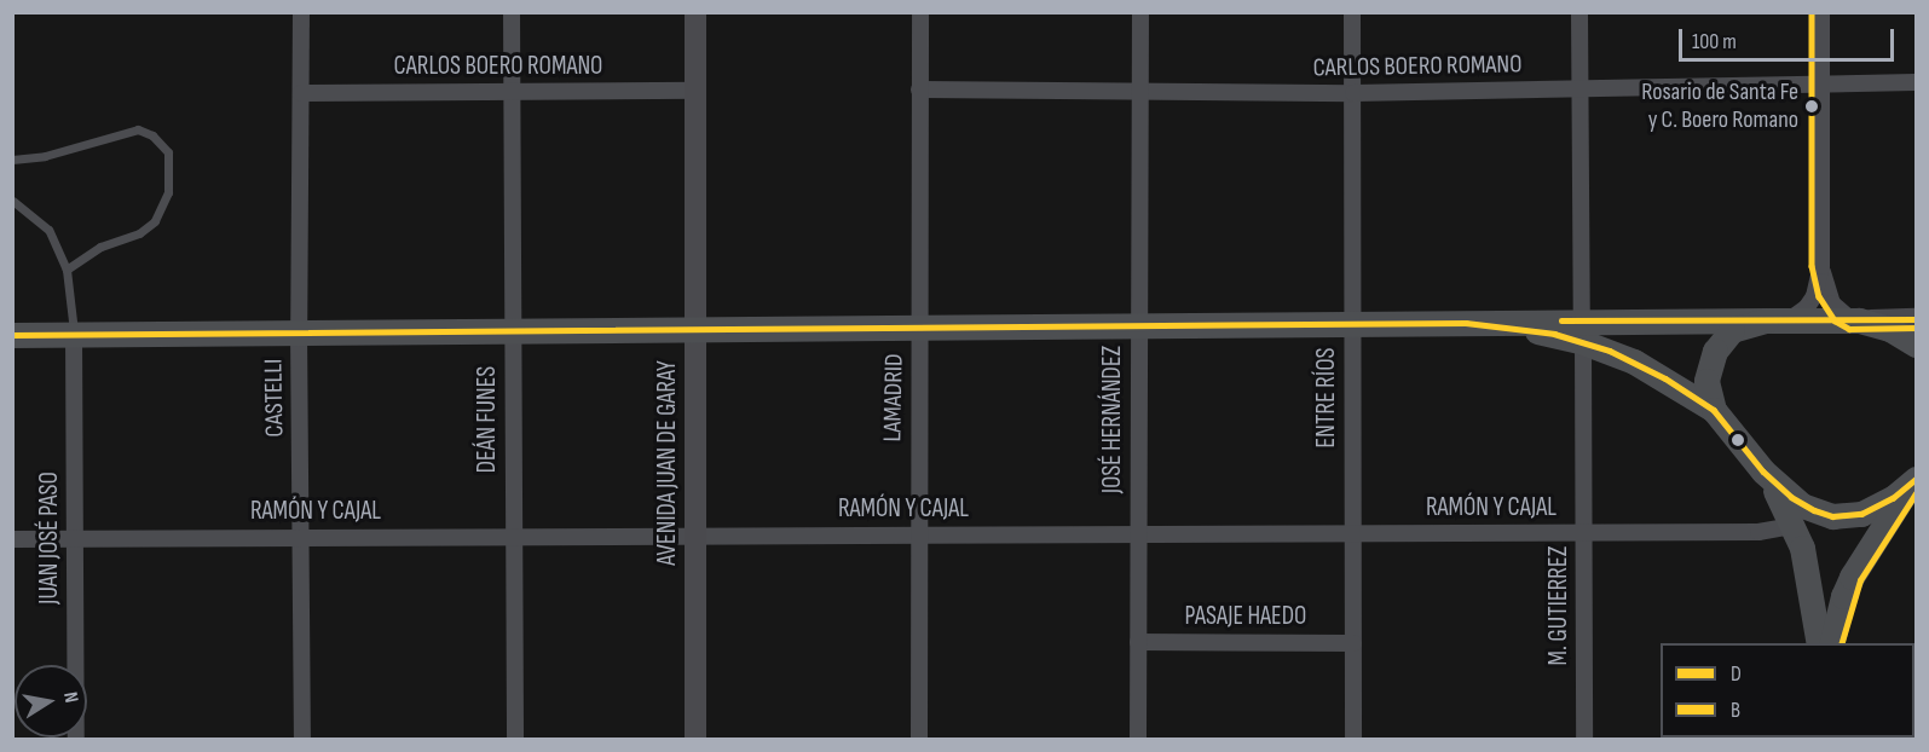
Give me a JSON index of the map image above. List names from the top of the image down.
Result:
{
  "streets": {
    "street": [
      "CARLOS BOERO ROMANO",
      "CASTELLI",
      "LAMADRID",
      "ENTRE RÍOS",
      "DEÁN FUNES",
      "JOSÉ HERNÁNDEZ",
      "AVENIDA JUAN DE GARAY",
      "RAMÓN Y CAJAL",
      "JUAN JOSÉ PASO",
      "M. GUTIERREZ",
      "PASAJE HAEDO"
    ]
  },
  "crossings": [
    ["CARLOS BOERO ROMANO", "CASTELLI"],
    ["CARLOS BOERO ROMANO", "LAMADRID"],
    ["CARLOS BOERO ROMANO", "ENTRE RÍOS"],
    ["CARLOS BOERO ROMANO", "DEÁN FUNES"],
    ["CARLOS BOERO ROMANO", "JOSÉ HERNÁNDEZ"],
    ["CARLOS BOERO ROMANO", "AVENIDA JUAN DE GARAY"],
    ["CARLOS BOERO ROMANO", "M. GUTIERREZ"],
    ["CASTELLI", "RAMÓN Y CAJAL"],
    ["LAMADRID", "RAMÓN Y CAJAL"],
    ["ENTRE RÍOS", "RAMÓN Y CAJAL"],
    ["ENTRE RÍOS", "PASAJE HAEDO"],
    ["DEÁN FUNES", "RAMÓN Y CAJAL"],
    ["JOSÉ HERNÁNDEZ", "RAMÓN Y CAJAL"],
    ["JOSÉ HERNÁNDEZ", "PASAJE HAEDO"],
    ["AVENIDA JUAN DE GARAY", "RAMÓN Y CAJAL"],
    ["RAMÓN Y CAJAL", "JUAN JOSÉ PASO"],
    ["RAMÓN Y CAJAL", "M. GUTIERREZ"]
  ],
  "places": ["Rosario de Santa Fe y C. Boero Romano"],
  "lines": ["transit line B", "transit line D"],
  "legend": ["D", "B"],
  "scale_bar": "100 m",
  "north": "right"
}
